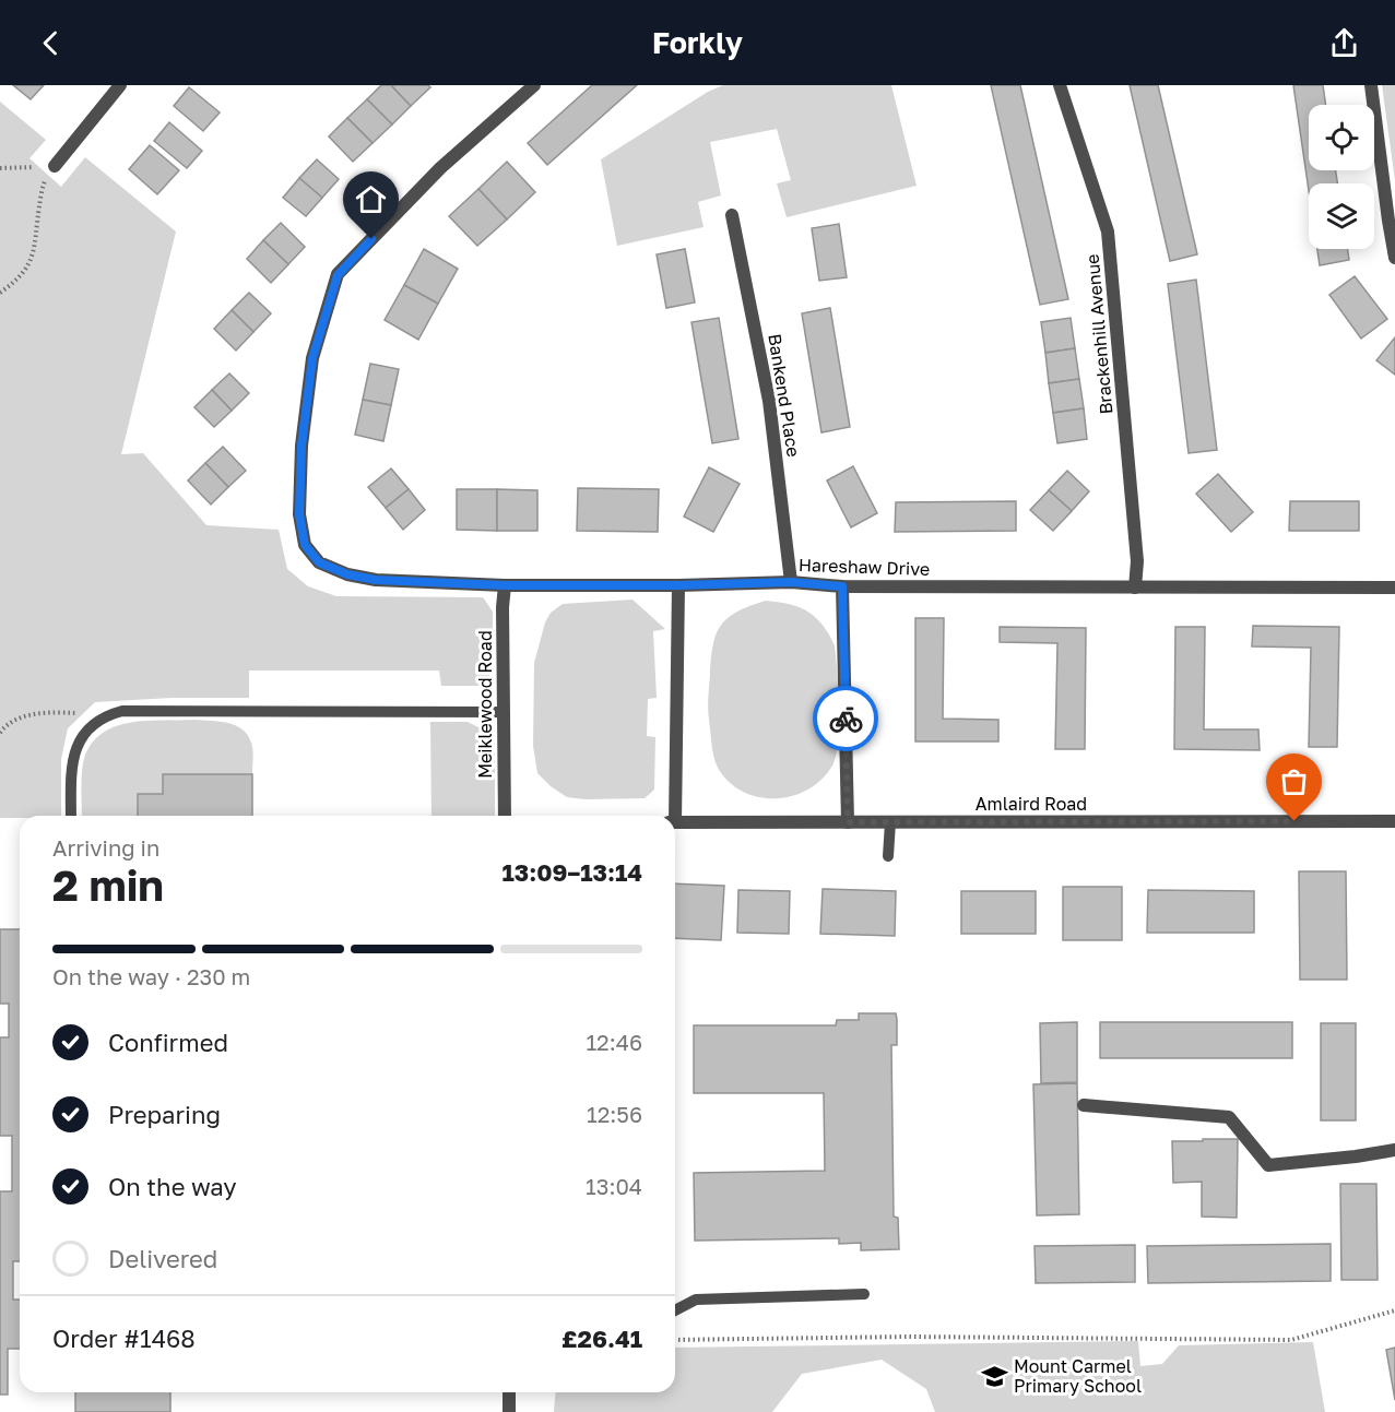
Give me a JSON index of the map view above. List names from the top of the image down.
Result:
{
  "streets": {
    "street": [
      "Brackenhill Avenue",
      "Bankend Place",
      "Hareshaw Drive",
      "Meiklewood Road",
      "Amlaird Road"
    ]
  },
  "crossings": [
    ["Brackenhill Avenue", "Hareshaw Drive"],
    ["Bankend Place", "Hareshaw Drive"],
    ["Hareshaw Drive", "Meiklewood Road"]
  ],
  "places": {
    "school or university": ["Mount Carmel Primary School"]
  },
  "page": {
    "header": "Forkly",
    "heading": ["2 min", "Arriving in", "13:09–13:14"],
    "panel": ["Order #1468", "£26.41"],
    "bar": "On the way · 230 m",
    "list": [
      ["Confirmed", "12:46"],
      ["Preparing", "12:56"],
      ["On the way", "13:04"],
      "Delivered"
    ]
  }
}
